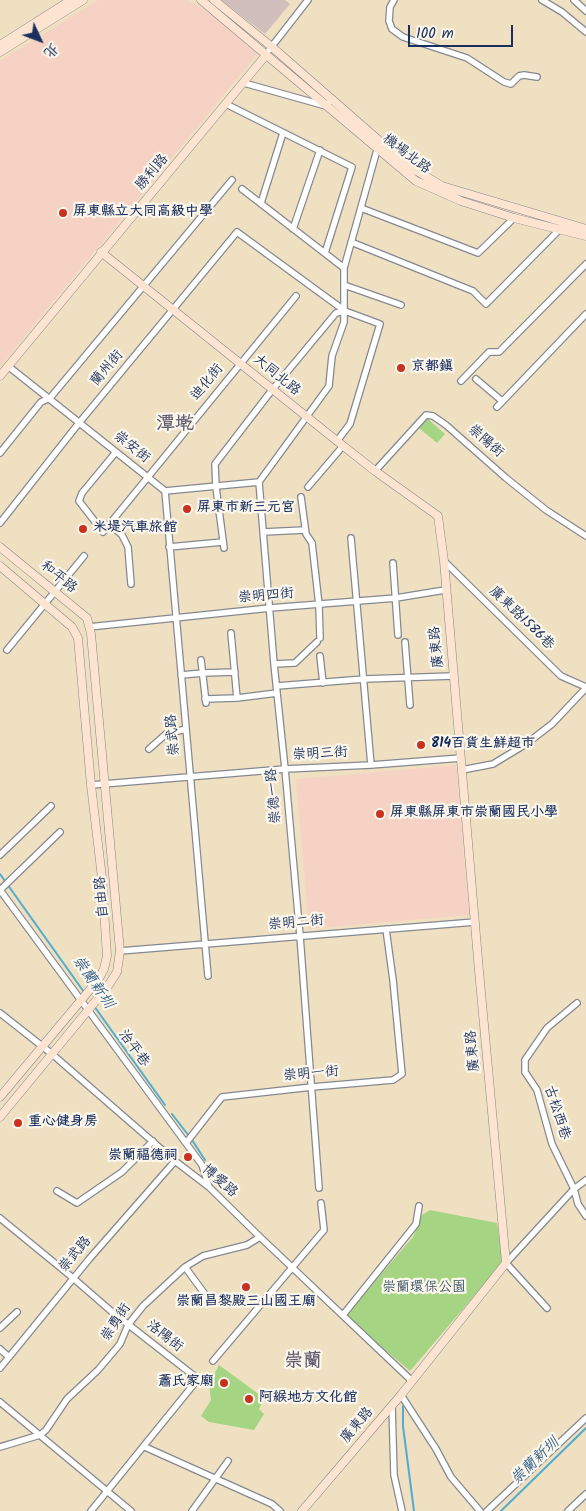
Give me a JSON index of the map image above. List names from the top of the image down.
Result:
{
  "streets": {
    "street": [
      "機場北路",
      "勝利路",
      "蘭州街",
      "大同北路",
      "迪化街",
      "崇陽街",
      "崇安街",
      "和平路",
      "崇明四街",
      "廣東路1586巷",
      "廣東路",
      "崇武路",
      "崇明三街",
      "崇德一路",
      "自由路",
      "崇明二街",
      "治平巷",
      "崇明一街",
      "古松西巷",
      "博愛路",
      "崇勇街",
      "洛陽街"
    ]
  },
  "crossings": [
    ["機場北路", "勝利路"],
    ["勝利路", "大同北路"],
    ["勝利路", "崇安街"],
    ["蘭州街", "大同北路"],
    ["蘭州街", "崇安街"],
    ["大同北路", "迪化街"],
    ["大同北路", "崇陽街"],
    ["大同北路", "廣東路"],
    ["迪化街", "崇安街"],
    ["崇安街", "崇武路"],
    ["和平路", "崇明四街"],
    ["和平路", "自由路"],
    ["崇明四街", "廣東路"],
    ["崇明四街", "崇武路"],
    ["崇明四街", "崇德一路"],
    ["崇明四街", "自由路"],
    ["廣東路1586巷", "廣東路"],
    ["廣東路", "崇明三街"],
    ["廣東路", "崇明二街"],
    ["廣東路", "博愛路"],
    ["崇武路", "崇明三街"],
    ["崇武路", "崇明二街"],
    ["崇武路", "博愛路"],
    ["崇武路", "洛陽街"],
    ["崇明三街", "崇德一路"],
    ["崇明三街", "自由路"],
    ["崇德一路", "崇明二街"],
    ["崇德一路", "崇明一街"],
    ["自由路", "崇明二街"],
    ["自由路", "治平巷"],
    ["自由路", "博愛路"],
    ["崇明二街", "崇明一街"],
    ["治平巷", "崇明一街"],
    ["治平巷", "博愛路"],
    ["博愛路", "崇勇街"],
    ["崇勇街", "洛陽街"]
  ],
  "districts": ["潭墘", "崇蘭"],
  "water": ["崇蘭新圳"],
  "parks": ["崇蘭環保公園"],
  "places": [
    "屏東縣立大同高級中學",
    "京都鎮",
    "屏東市新三元宮",
    "米堤汽車旅館",
    "814百貨生鮮超市",
    "屏東縣屏東市崇蘭國民小學",
    "重心健身房",
    "崇蘭福德祠",
    "崇蘭昌黎殿三山國王廟",
    "蕭氏家廟",
    "阿緱地方文化館"
  ],
  "scale_bar": "100 m",
  "north": "bottom right"
}
